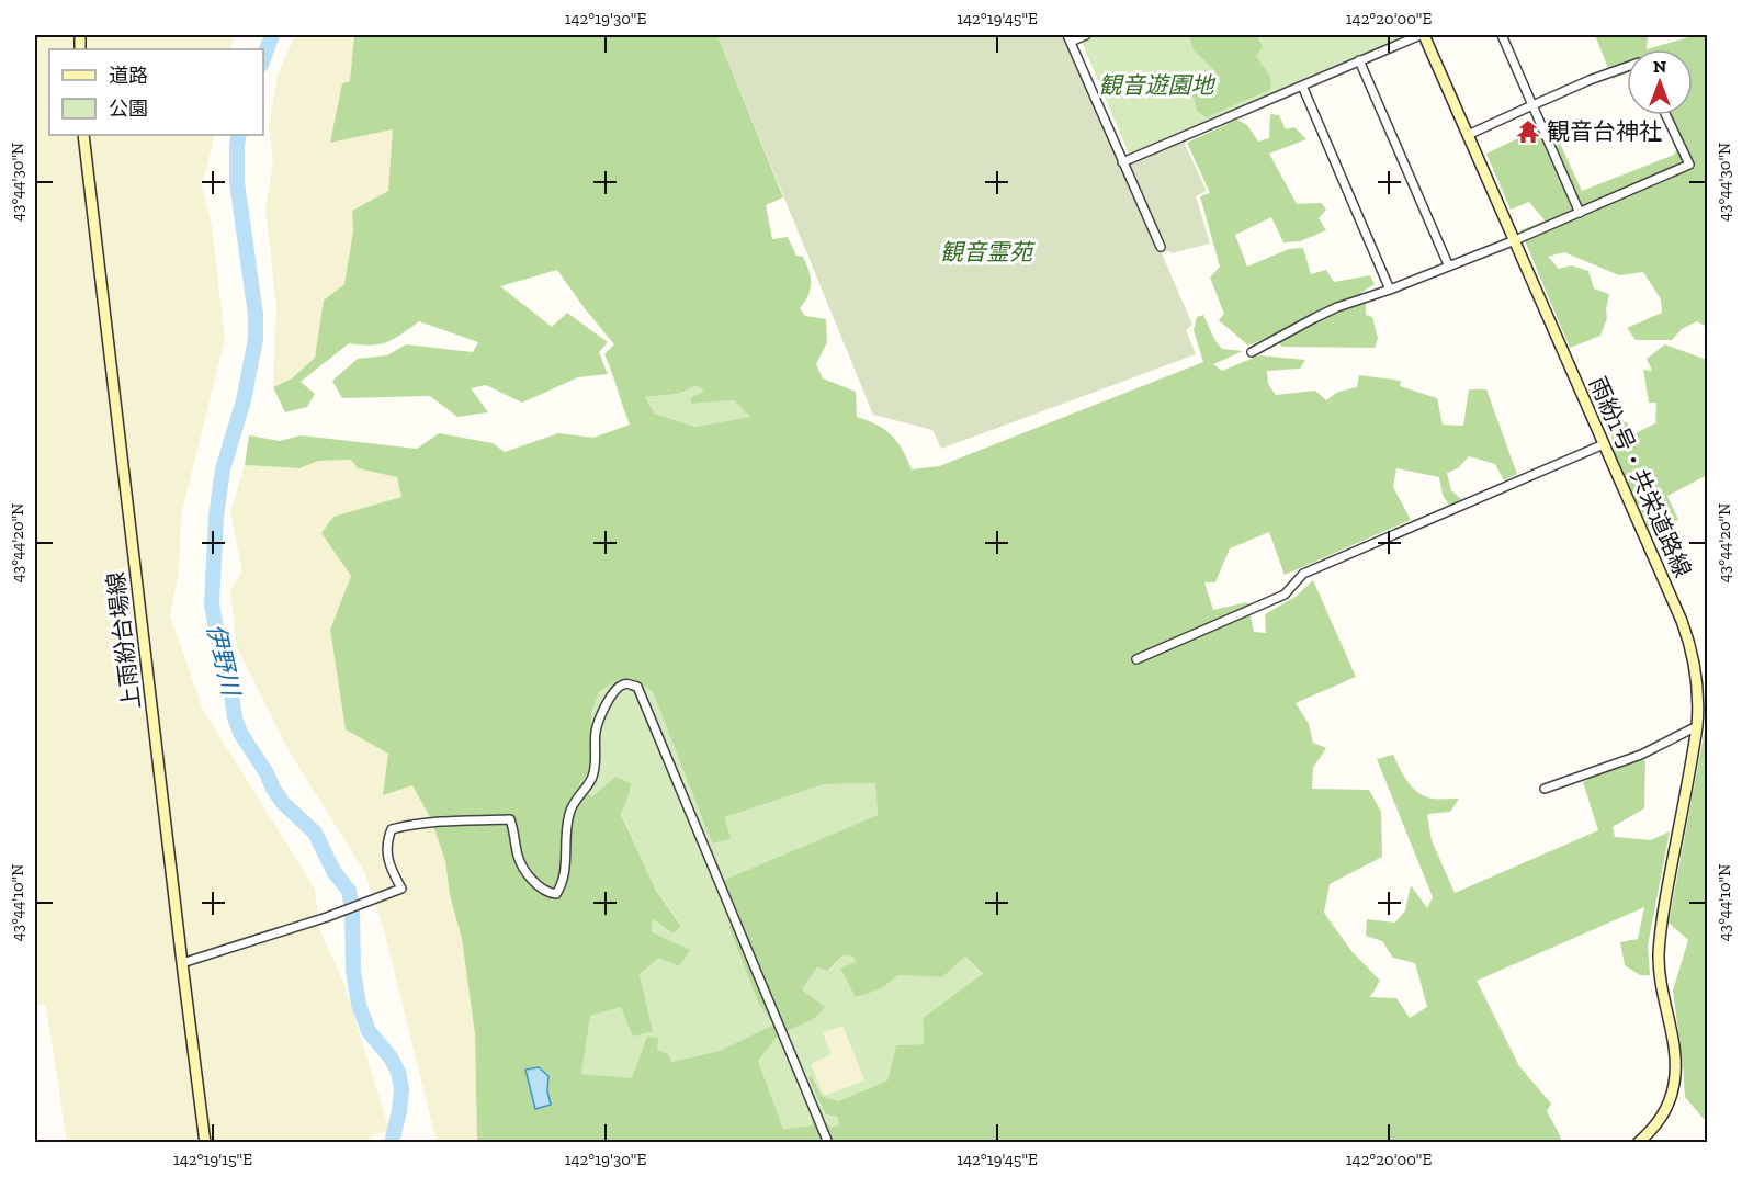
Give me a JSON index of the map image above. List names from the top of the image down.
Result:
{
  "streets": {
    "street": ["雨紛1号・共栄道路線", "上雨紛台場線"]
  },
  "water": ["伊野川"],
  "parks": ["観音遊園地", "観音霊苑"],
  "places": {
    "temple": ["観音台神社"]
  },
  "legend": ["道路", "公園"],
  "north": "top",
  "coordinates": [
    "142°19'30\"E",
    "142°19'45\"E",
    "142°20'00\"E",
    "43°44'30\"N",
    "43°44'20\"N",
    "43°44'10\"N",
    "142°19'15\"E"
  ]
}
